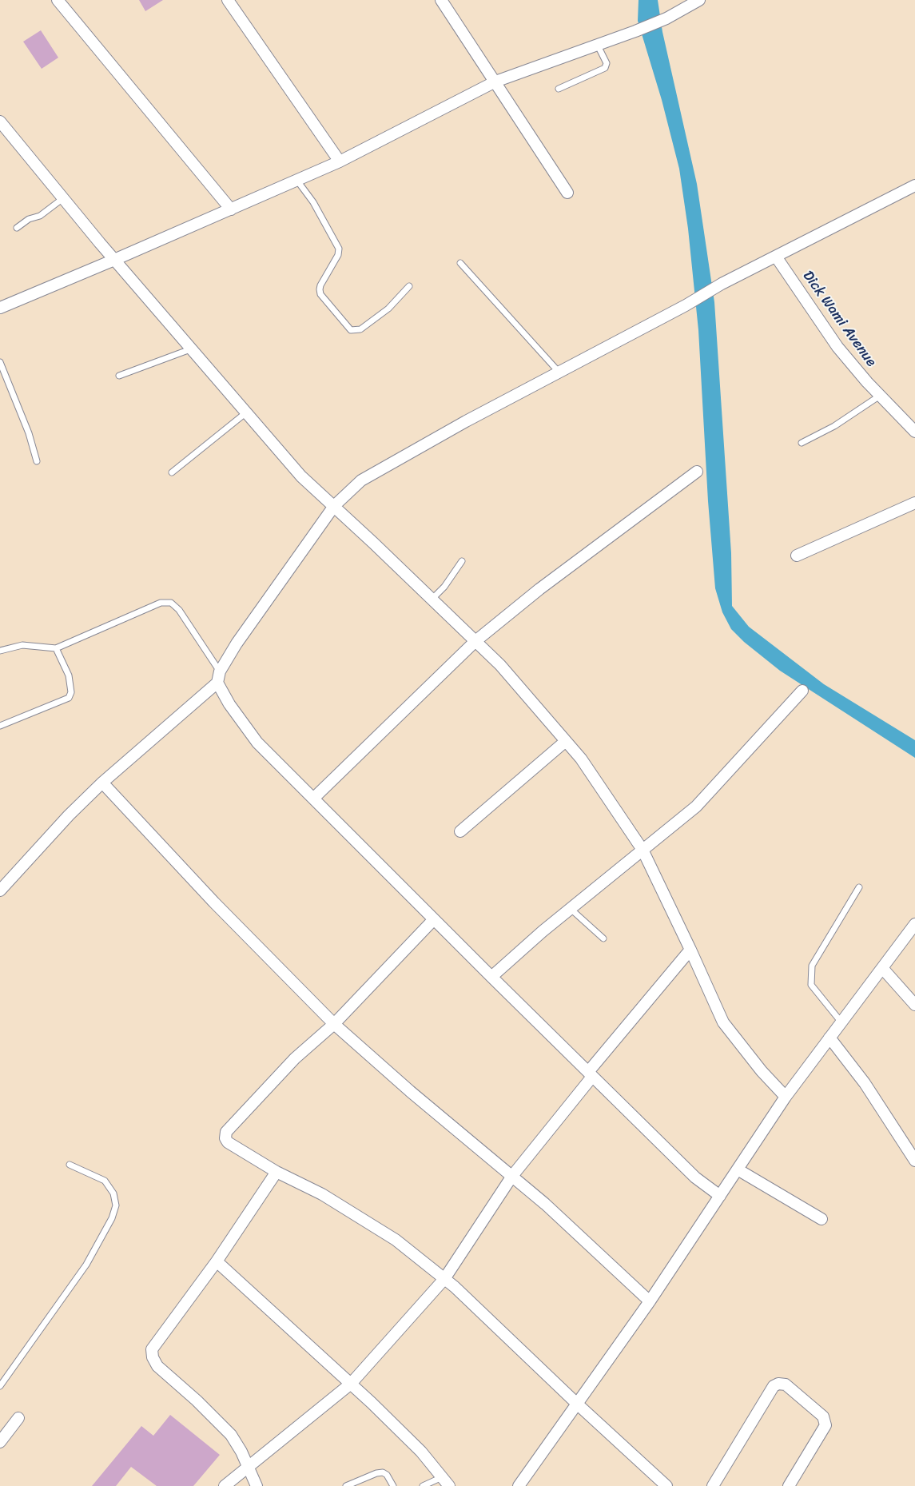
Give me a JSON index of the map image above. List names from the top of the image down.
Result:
{
  "streets": {
    "street": ["Dick Wami Avenue"]
  }
}
